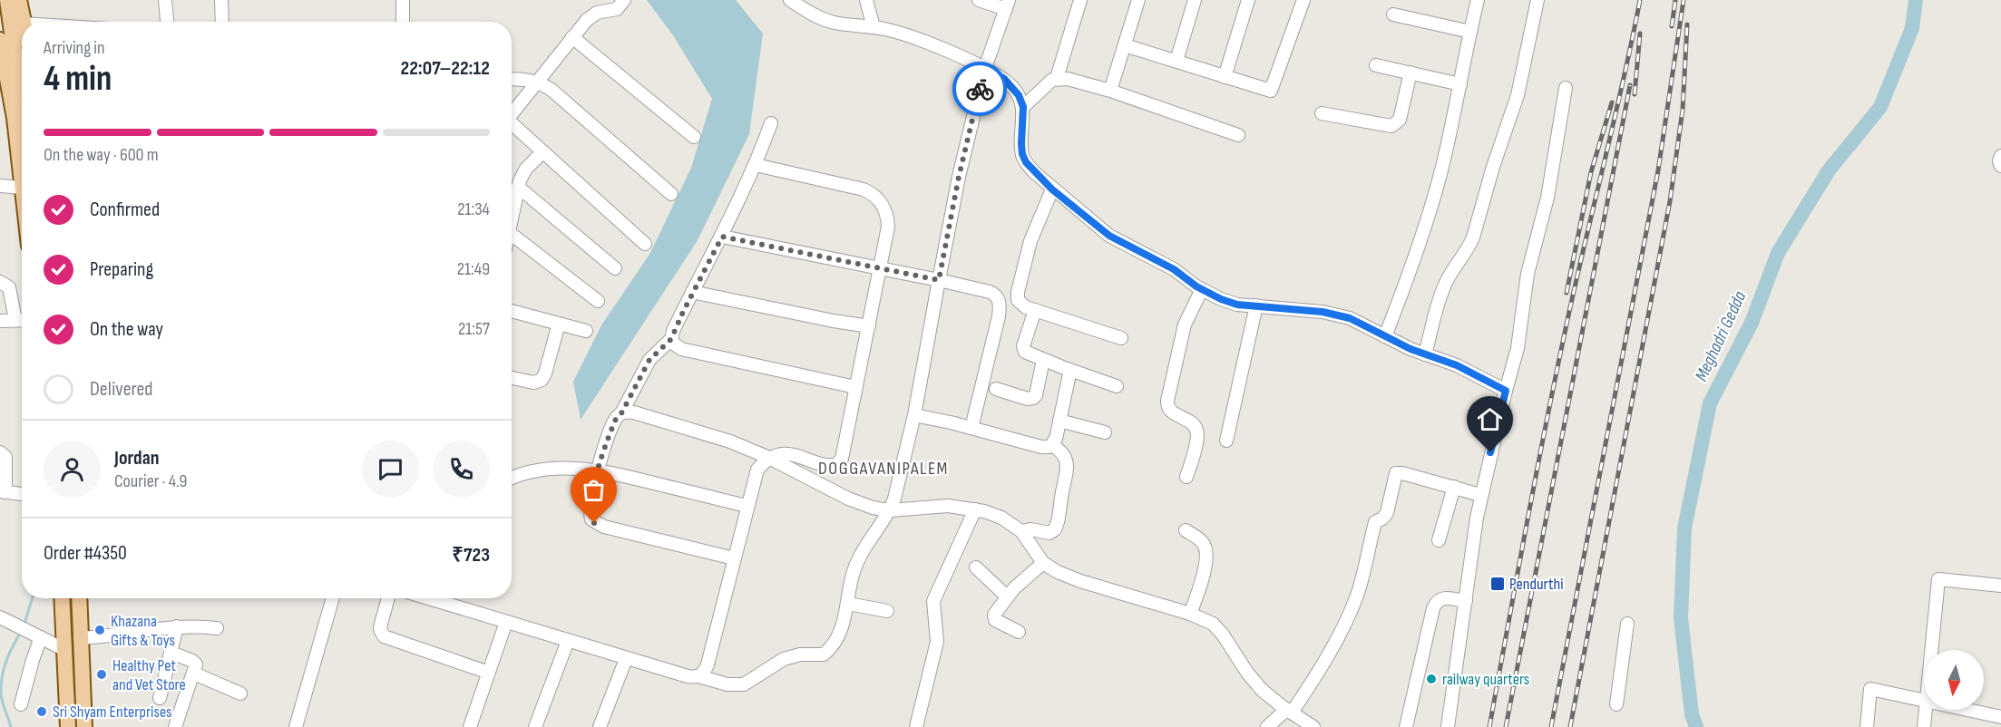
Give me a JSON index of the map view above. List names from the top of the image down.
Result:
{
  "districts": ["DOGGAVANIPALEM"],
  "water": ["Meghadri Gedda"],
  "places": {
    "transit": ["Pendurthi"],
    "other": [
      "Khazana Gifts & Toys",
      "Healthy Pet and Vet Store",
      "railway quarters",
      "Sri Shyam Enterprises"
    ]
  },
  "north": "bottom",
  "page": {
    "heading": ["4 min", "Arriving in", "22:07–22:12"],
    "panel": [
      "Jordan",
      "Courier · 4.9",
      "Order #4350",
      "₹723"
    ],
    "bar": "On the way · 600 m",
    "list": [
      ["Confirmed", "21:34"],
      ["Preparing", "21:49"],
      ["On the way", "21:57"],
      "Delivered"
    ]
  }
}
